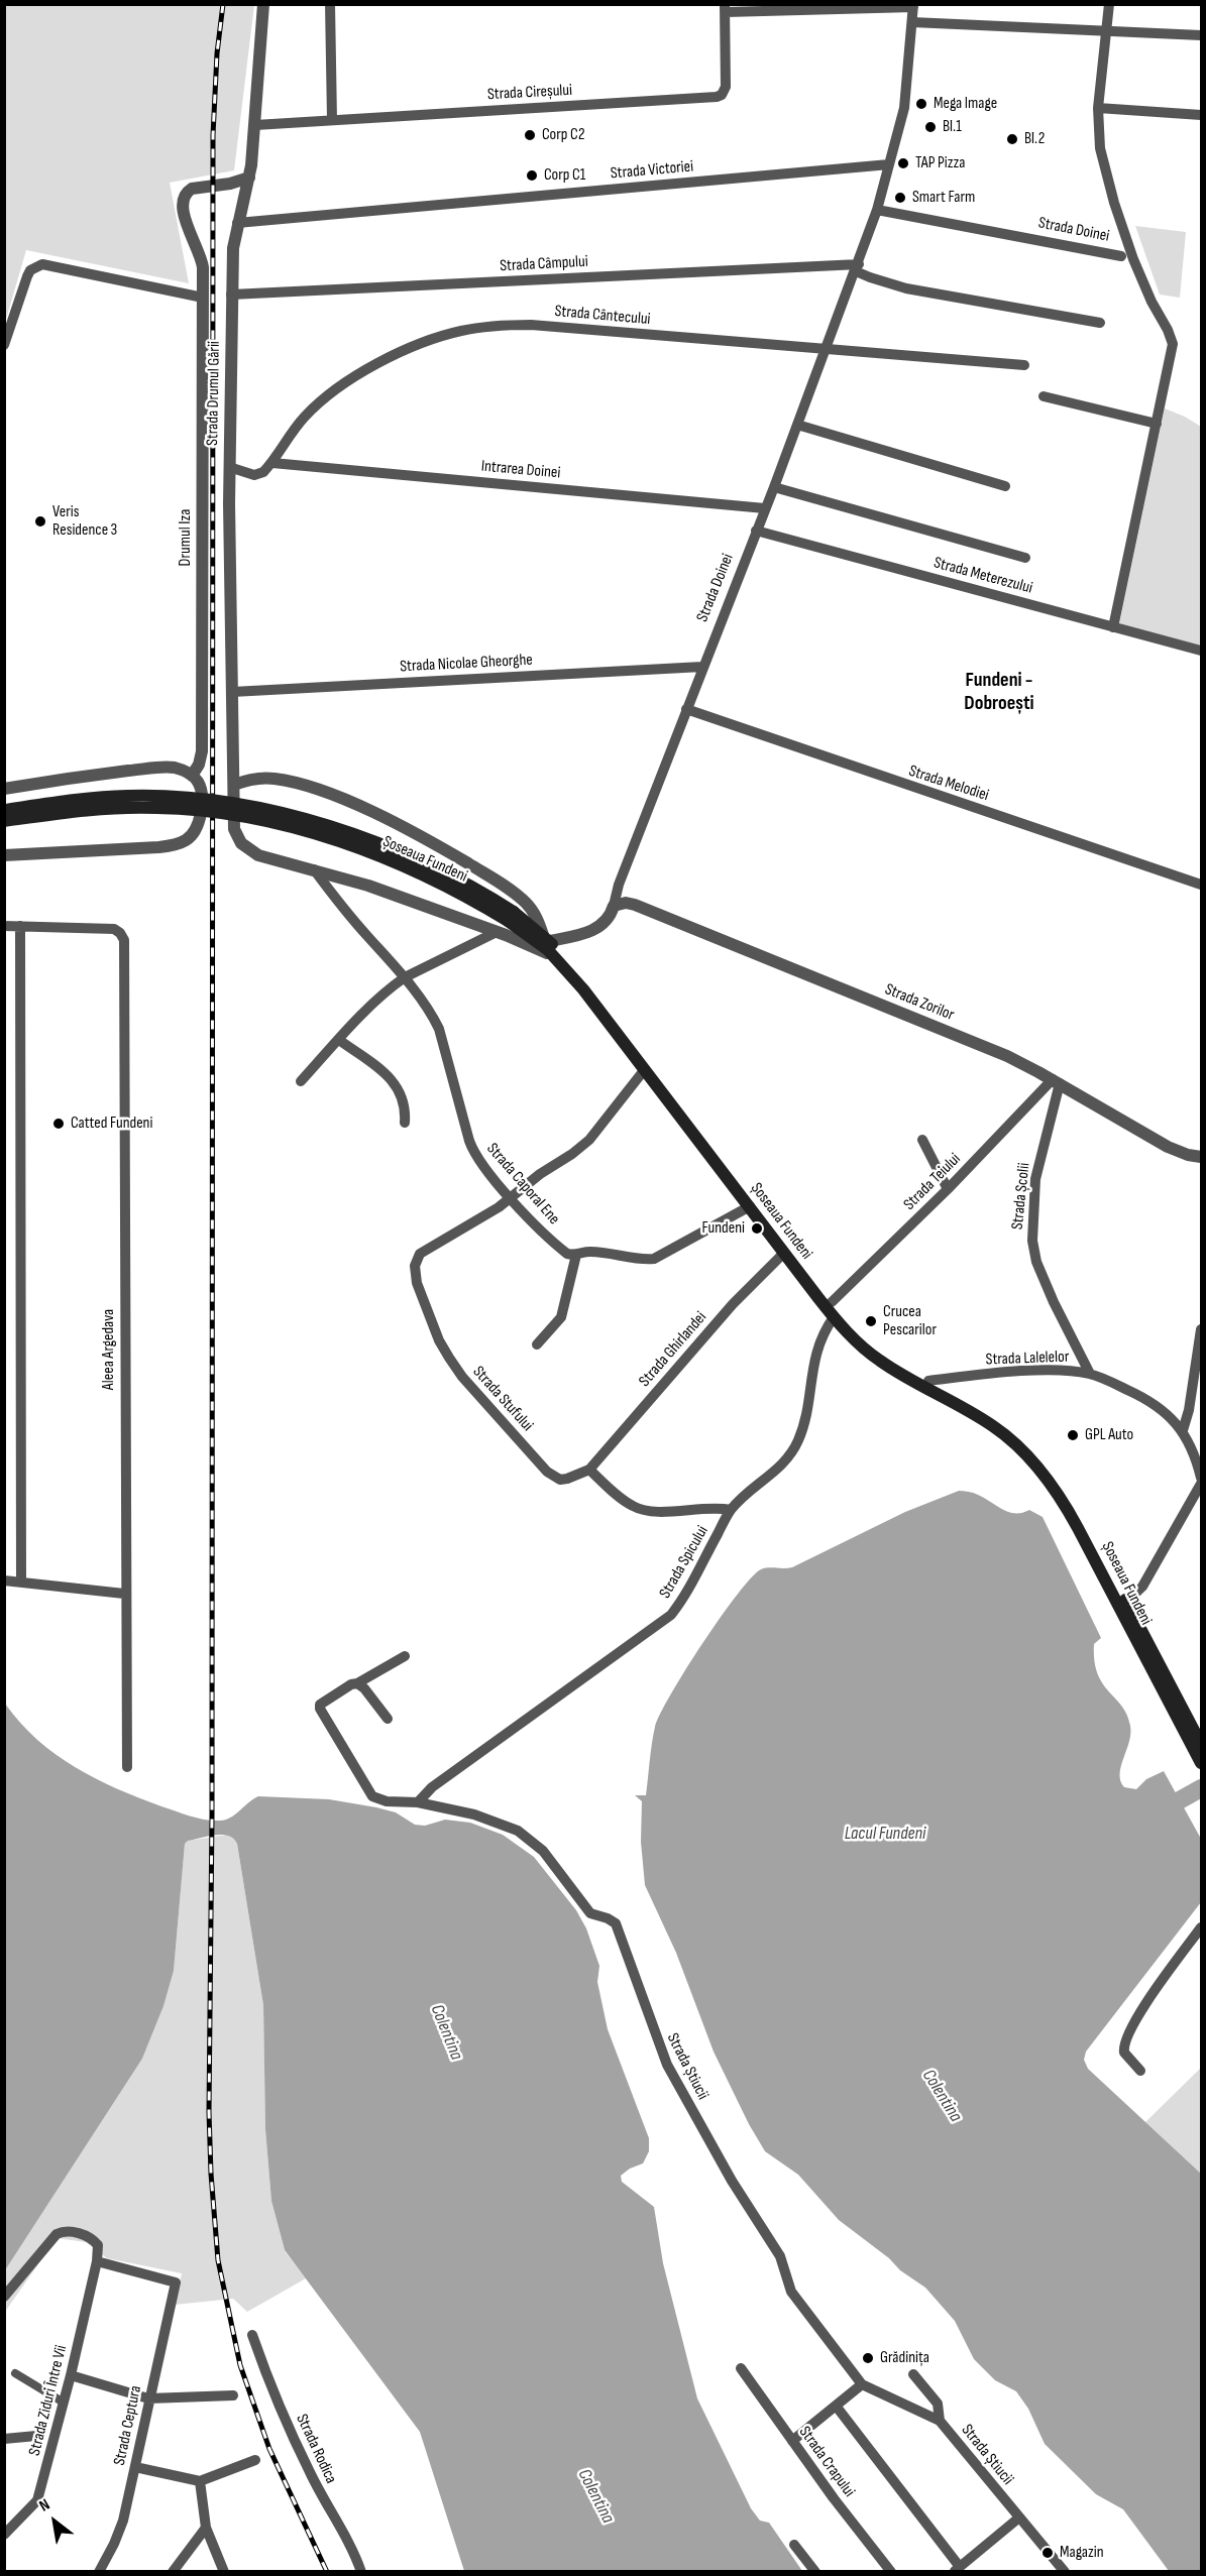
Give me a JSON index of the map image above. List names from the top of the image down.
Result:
{
  "streets": {
    "main road": ["Șoseaua Fundeni"],
    "street": [
      "Strada Cireșului",
      "Strada Victoriei",
      "Strada Doinei",
      "Strada Câmpului",
      "Strada Cântecului",
      "Strada Drumul Gării",
      "Intrarea Doinei",
      "Drumul Iza",
      "Strada Meterezului",
      "Strada Nicolae Gheorghe",
      "Strada Melodiei",
      "Strada Zorilor",
      "Strada Teiului",
      "Strada Caporal Ene",
      "Strada Școlii",
      "Aleea Argedava",
      "Strada Ghirlandei",
      "Strada Lalelelor",
      "Strada Stufului",
      "Strada Spicului",
      "Strada Știucii",
      "Strada Ziduri Între Vii",
      "Strada Ceptura",
      "Strada Rodica",
      "Strada Crapului"
    ]
  },
  "crossings": [
    ["Strada Cireșului", "Strada Doinei"],
    ["Strada Cireșului", "Strada Drumul Gării"],
    ["Strada Victoriei", "Strada Doinei"],
    ["Strada Victoriei", "Strada Drumul Gării"],
    ["Strada Doinei", "Strada Câmpului"],
    ["Strada Doinei", "Strada Cântecului"],
    ["Strada Doinei", "Intrarea Doinei"],
    ["Strada Doinei", "Strada Meterezului"],
    ["Strada Doinei", "Strada Nicolae Gheorghe"],
    ["Strada Doinei", "Strada Melodiei"],
    ["Strada Doinei", "Șoseaua Fundeni"],
    ["Strada Doinei", "Strada Zorilor"],
    ["Strada Câmpului", "Strada Drumul Gării"],
    ["Strada Cântecului", "Intrarea Doinei"],
    ["Strada Drumul Gării", "Drumul Iza"],
    ["Strada Drumul Gării", "Strada Nicolae Gheorghe"],
    ["Strada Drumul Gării", "Șoseaua Fundeni"],
    ["Șoseaua Fundeni", "Strada Teiului"],
    ["Șoseaua Fundeni", "Strada Ghirlandei"],
    ["Șoseaua Fundeni", "Strada Lalelelor"],
    ["Șoseaua Fundeni", "Strada Spicului"],
    ["Strada Zorilor", "Strada Teiului"],
    ["Strada Zorilor", "Strada Școlii"],
    ["Strada Teiului", "Strada Școlii"],
    ["Strada Caporal Ene", "Strada Stufului"],
    ["Strada Școlii", "Strada Lalelelor"],
    ["Strada Ghirlandei", "Strada Stufului"],
    ["Strada Spicului", "Strada Știucii"],
    ["Strada Ziduri Între Vii", "Strada Ceptura"]
  ],
  "districts": ["Fundeni - Dobroești"],
  "water": ["Lacul Fundeni", "Colentina"],
  "places": [
    "Mega Image",
    "Bl.1",
    "Corp C2",
    "Bl.2",
    "TAP Pizza",
    "Corp C1",
    "Smart Farm",
    "Veris Residence 3",
    "Catted Fundeni",
    "Fundeni",
    "Crucea Pescarilor",
    "GPL Auto",
    "Grădinița",
    "Magazin"
  ],
  "north": "top left"
}
